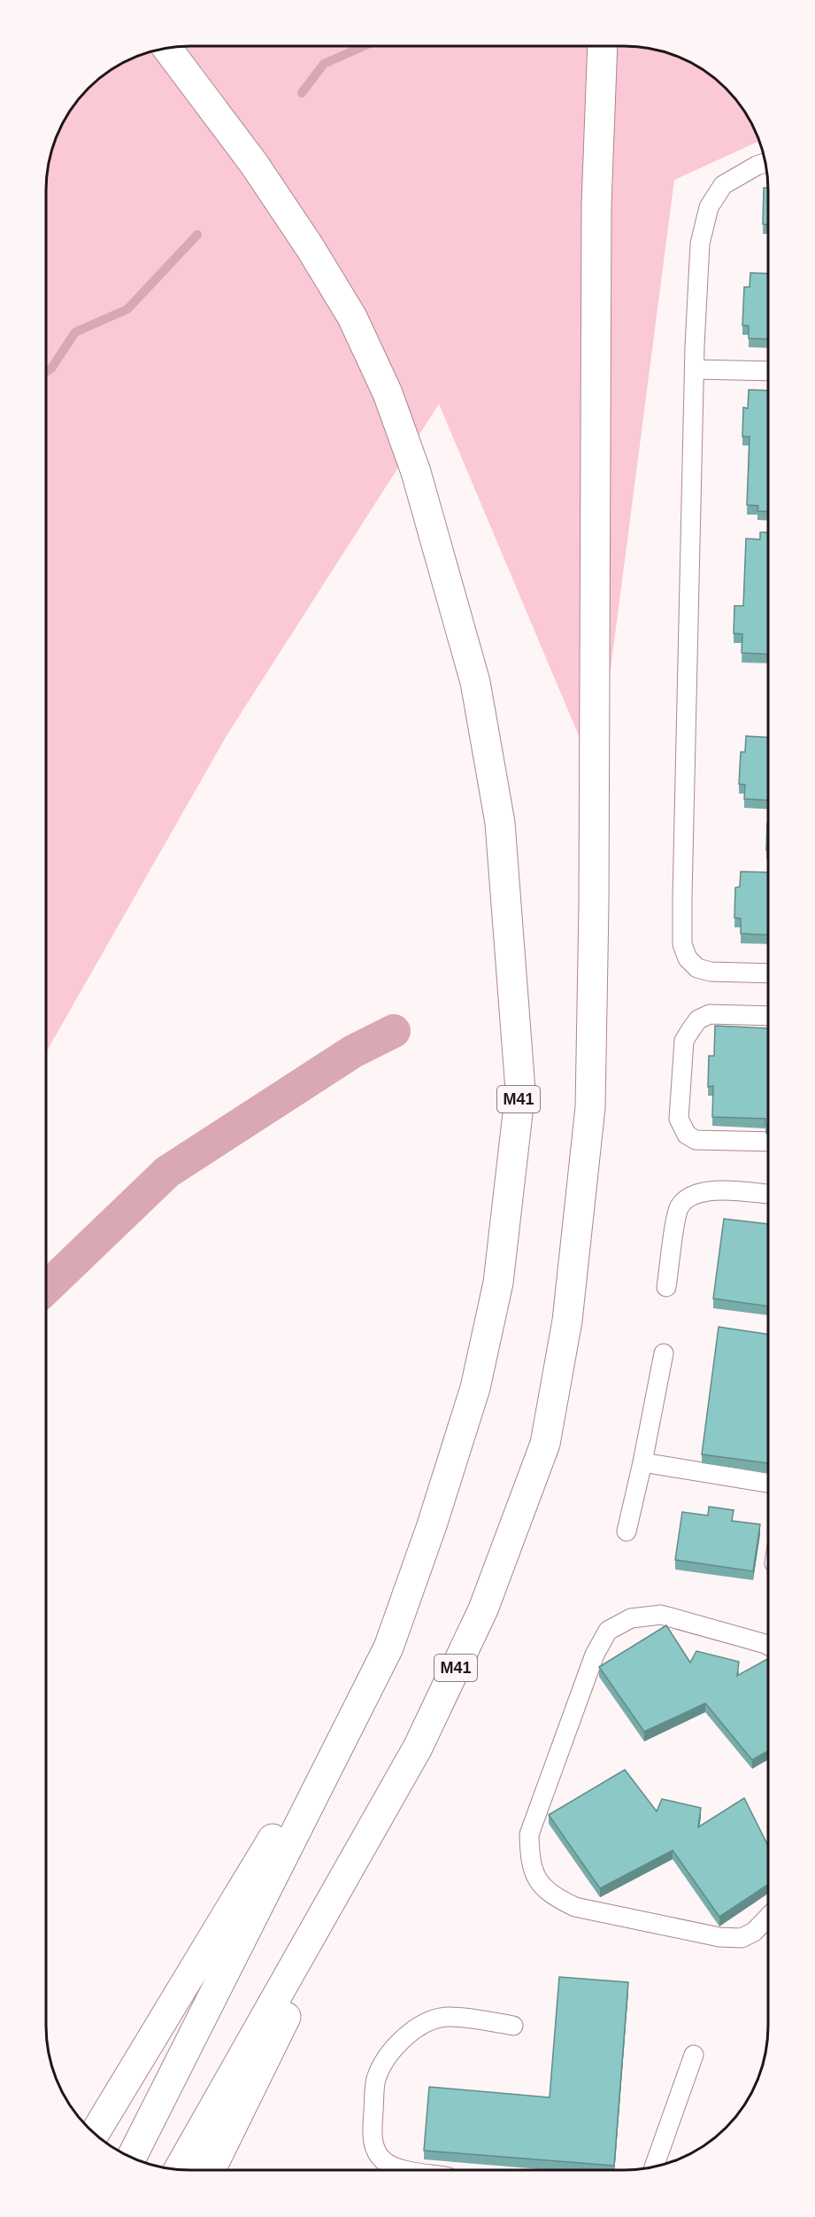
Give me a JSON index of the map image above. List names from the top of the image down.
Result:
{
  "streets": {
    "highway": ["M41"]
  }
}
